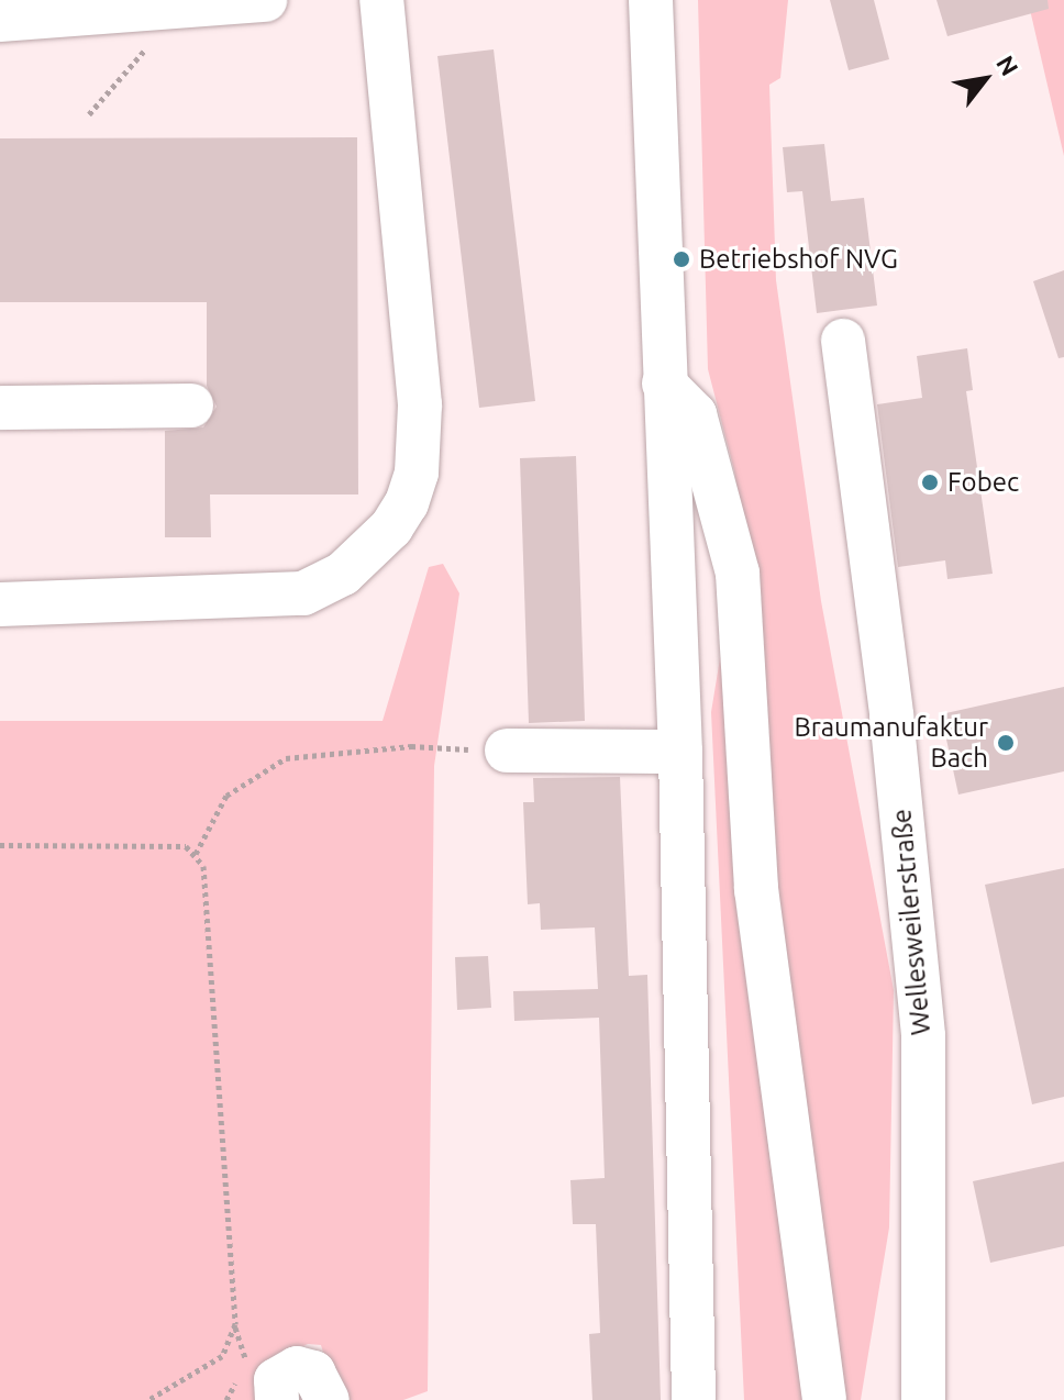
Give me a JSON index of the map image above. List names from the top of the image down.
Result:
{
  "streets": {
    "street": ["Wellesweilerstraße"]
  },
  "places": ["Betriebshof NVG", "Fobec", "Braumanufaktur Bach"],
  "north": "top right"
}
